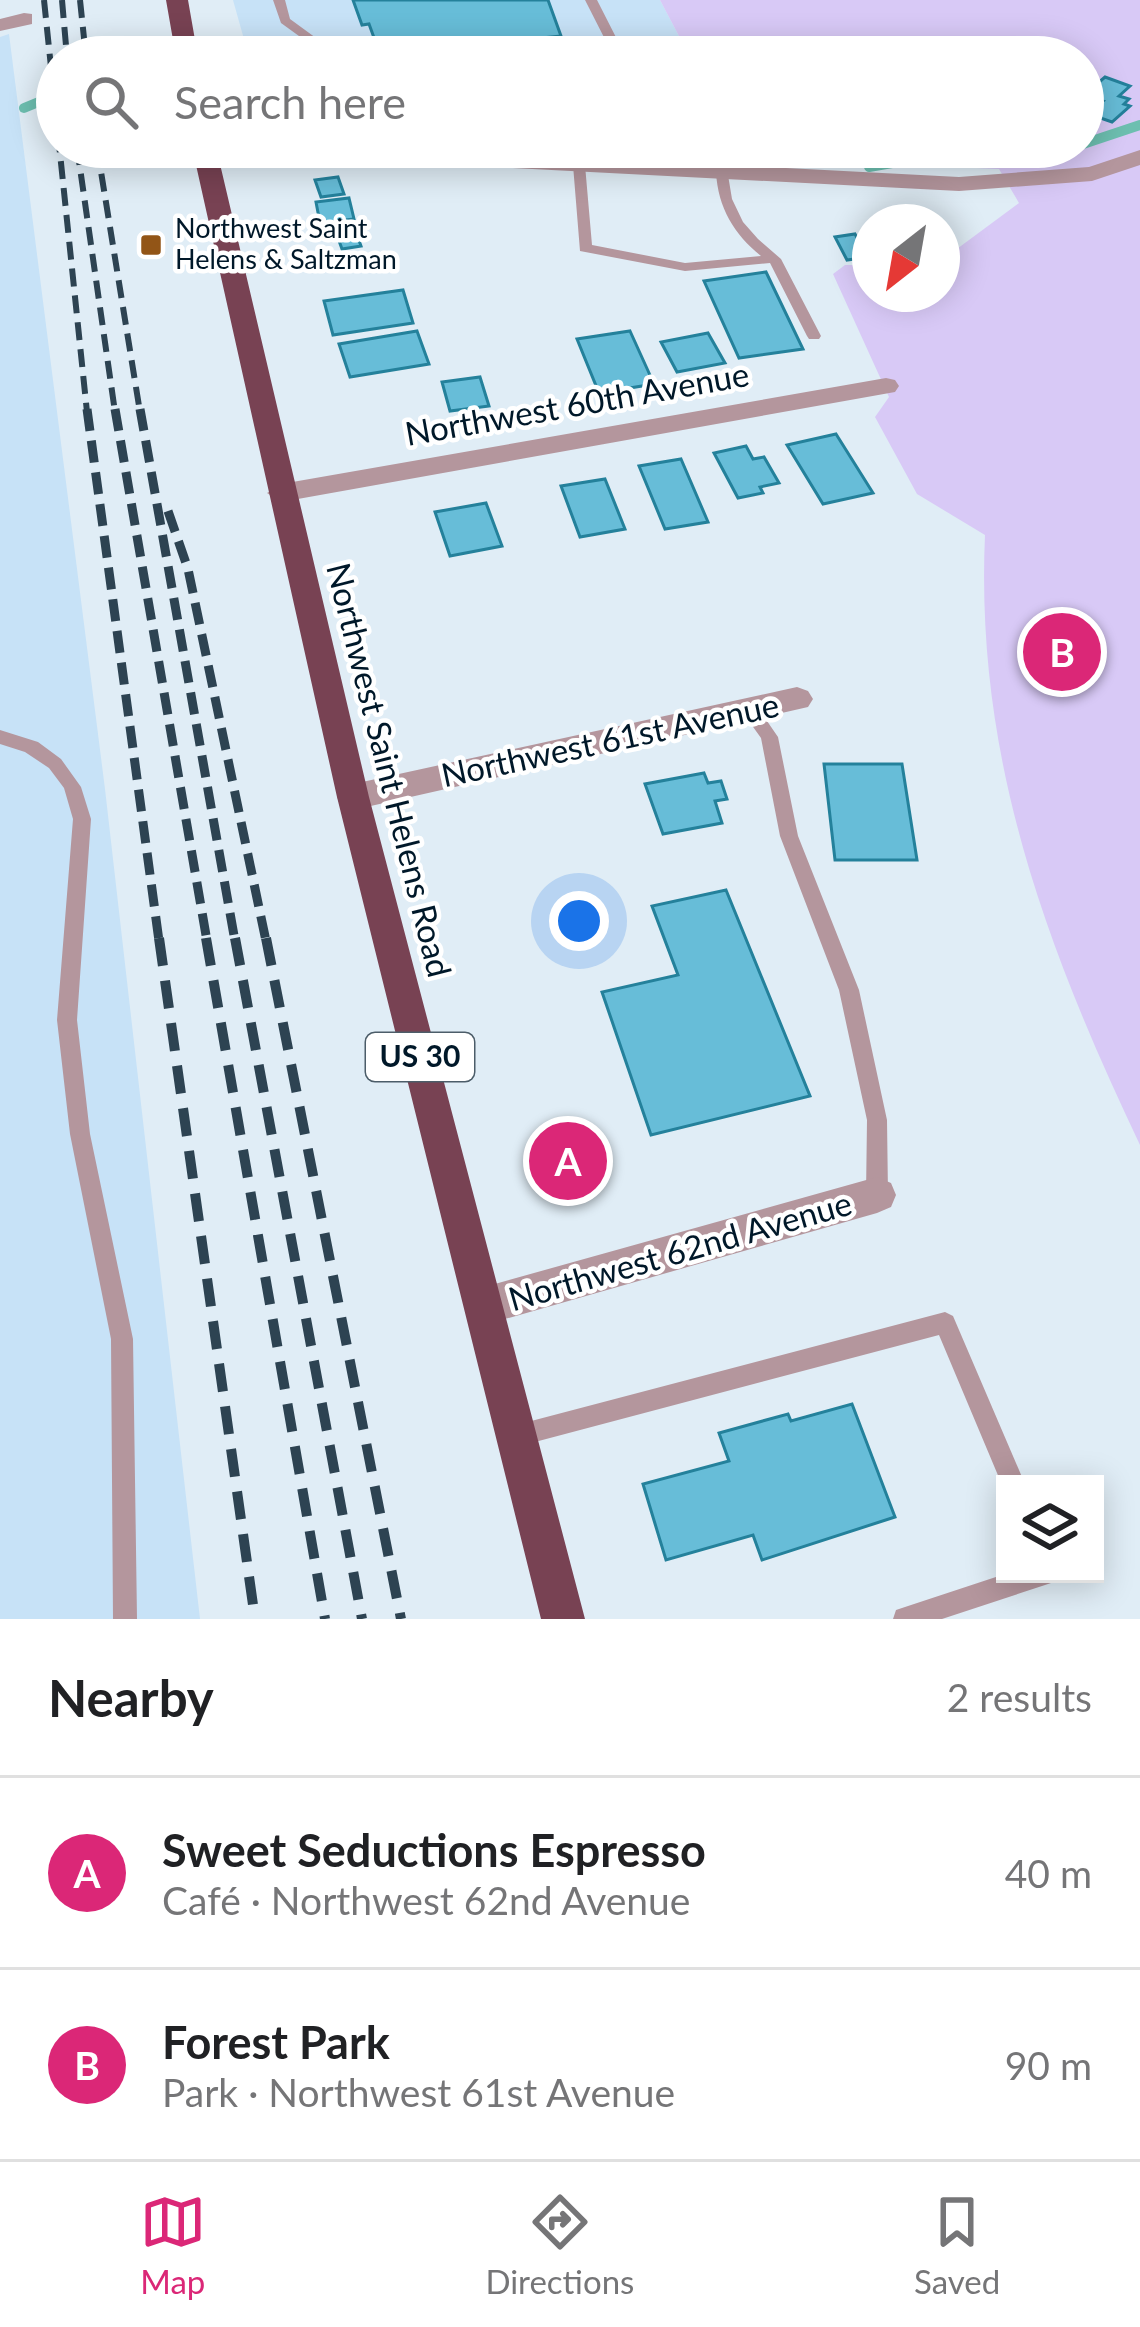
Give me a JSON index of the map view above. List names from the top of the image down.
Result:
{
  "streets": {
    "highway": ["Northwest Saint Helens Road", "US 30"],
    "street": ["Northwest 60th Avenue", "Northwest 61st Avenue", "Northwest 62nd Avenue"]
  },
  "crossings": [
    ["Northwest 60th Avenue", "Northwest Saint Helens Road"],
    ["Northwest 61st Avenue", "Northwest Saint Helens Road"],
    ["Northwest Saint Helens Road", "Northwest 62nd Avenue"]
  ],
  "places": {
    "transit": ["Northwest Saint Helens & Saltzman"]
  },
  "north": "bottom left",
  "page": {
    "search": "Search here",
    "pins": ["B", "A"],
    "heading": ["Nearby", "2 results"],
    "list": [
      {
        "mark": "A",
        "name": "Sweet Seductions Espresso",
        "note": "Café · Northwest 62nd Avenue",
        "value": "40 m"
      },
      {
        "mark": "B",
        "name": "Forest Park",
        "note": "Park · Northwest 61st Avenue",
        "value": "90 m"
      }
    ],
    "nav": ["Map", "Directions", "Saved"]
  }
}
